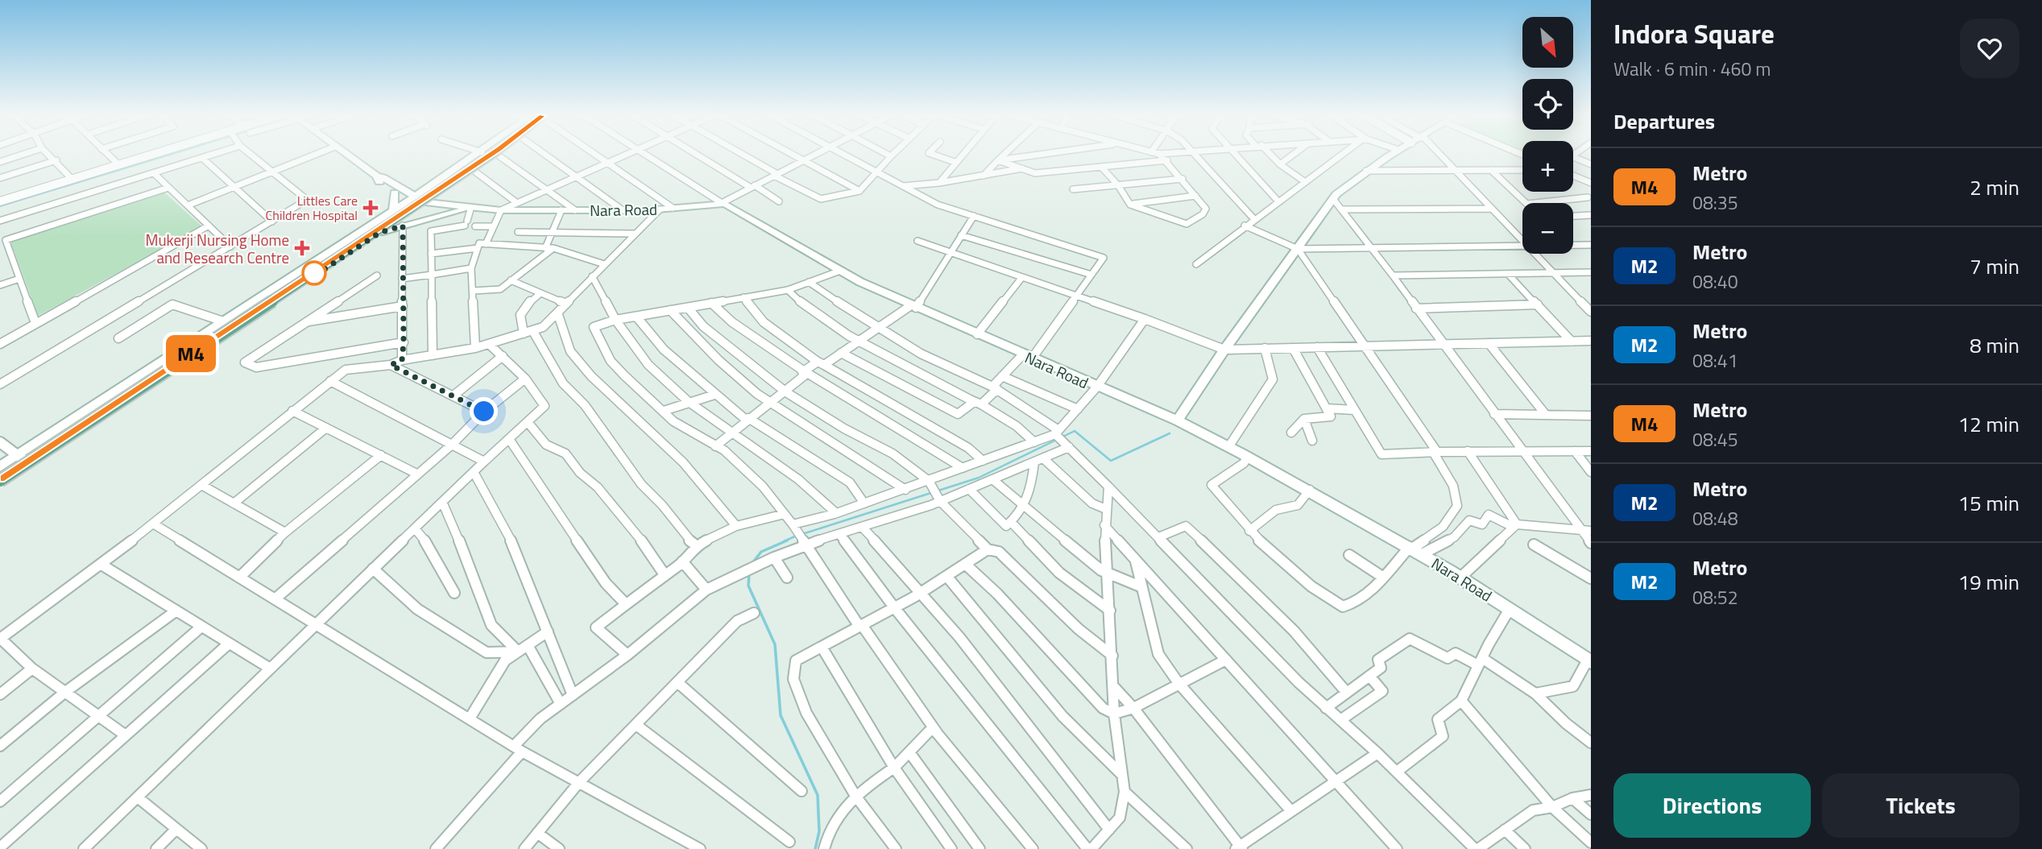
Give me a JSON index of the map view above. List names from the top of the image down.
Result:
{
  "streets": {
    "main road": ["Nara Road"]
  },
  "places": {
    "health": ["Littles Care Children Hospital", "Mukerji Nursing Home and Research Centre"]
  },
  "lines": ["metro line M4"],
  "north": "bottom right",
  "page": {
    "on_map": "M4",
    "heading": [
      ["Indora Square", "Walk · 6 min · 460 m"],
      "Departures"
    ],
    "map_buttons": ["+", "−"],
    "list": [
      {
        "mark": "M4",
        "name": "Metro",
        "note": "08:35",
        "value": "2 min"
      },
      {
        "mark": "M2",
        "name": "Metro",
        "note": "08:40",
        "value": "7 min"
      },
      {
        "mark": "M2",
        "name": "Metro",
        "note": "08:41",
        "value": "8 min"
      },
      {
        "mark": "M4",
        "name": "Metro",
        "note": "08:45",
        "value": "12 min"
      },
      {
        "mark": "M2",
        "name": "Metro",
        "note": "08:48",
        "value": "15 min"
      },
      {
        "mark": "M2",
        "name": "Metro",
        "note": "08:52",
        "value": "19 min"
      }
    ],
    "buttons": ["Directions", "Tickets"]
  }
}
